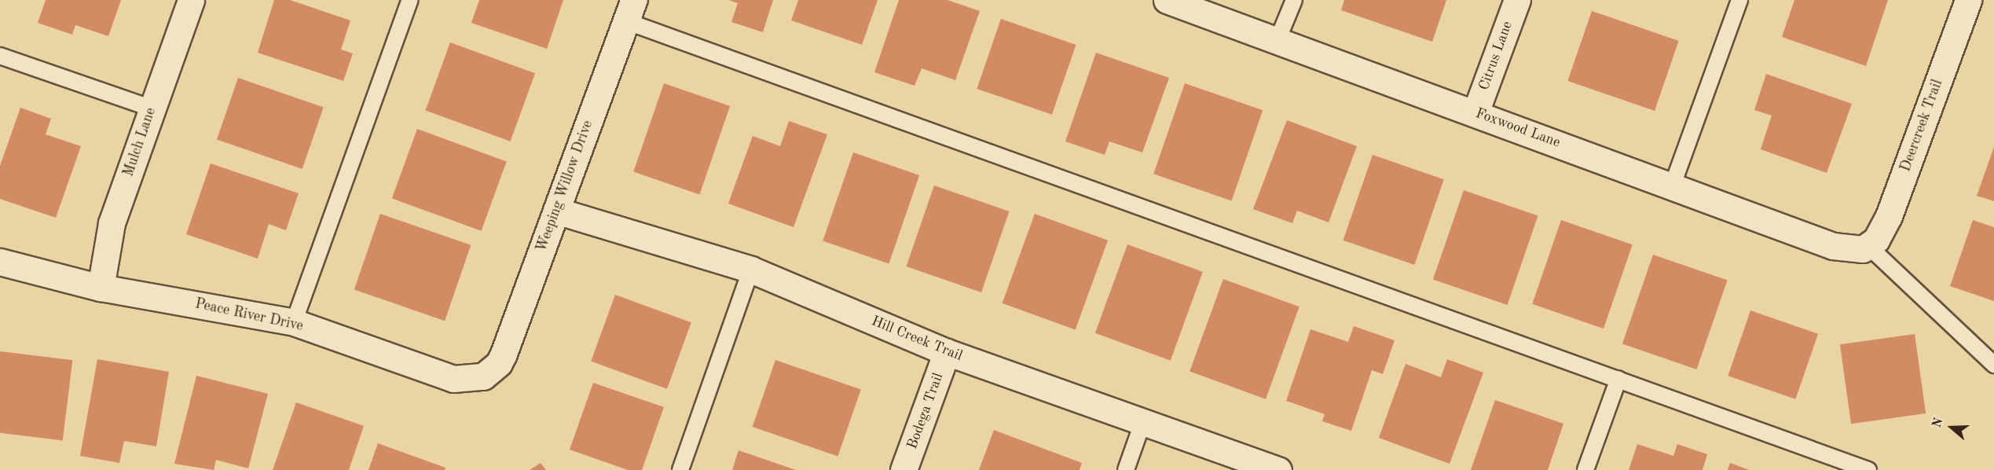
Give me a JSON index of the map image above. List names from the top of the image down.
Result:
{
  "streets": {
    "street": [
      "Citrus Lane",
      "Deercreek Trail",
      "Foxwood Lane",
      "Mulch Lane",
      "Weeping Willow Drive",
      "Peace River Drive",
      "Hill Creek Trail",
      "Bodega Trail"
    ]
  },
  "crossings": [
    ["Citrus Lane", "Foxwood Lane"],
    ["Deercreek Trail", "Foxwood Lane"],
    ["Mulch Lane", "Peace River Drive"],
    ["Weeping Willow Drive", "Peace River Drive"],
    ["Weeping Willow Drive", "Hill Creek Trail"],
    ["Hill Creek Trail", "Bodega Trail"]
  ],
  "north": "left"
}
